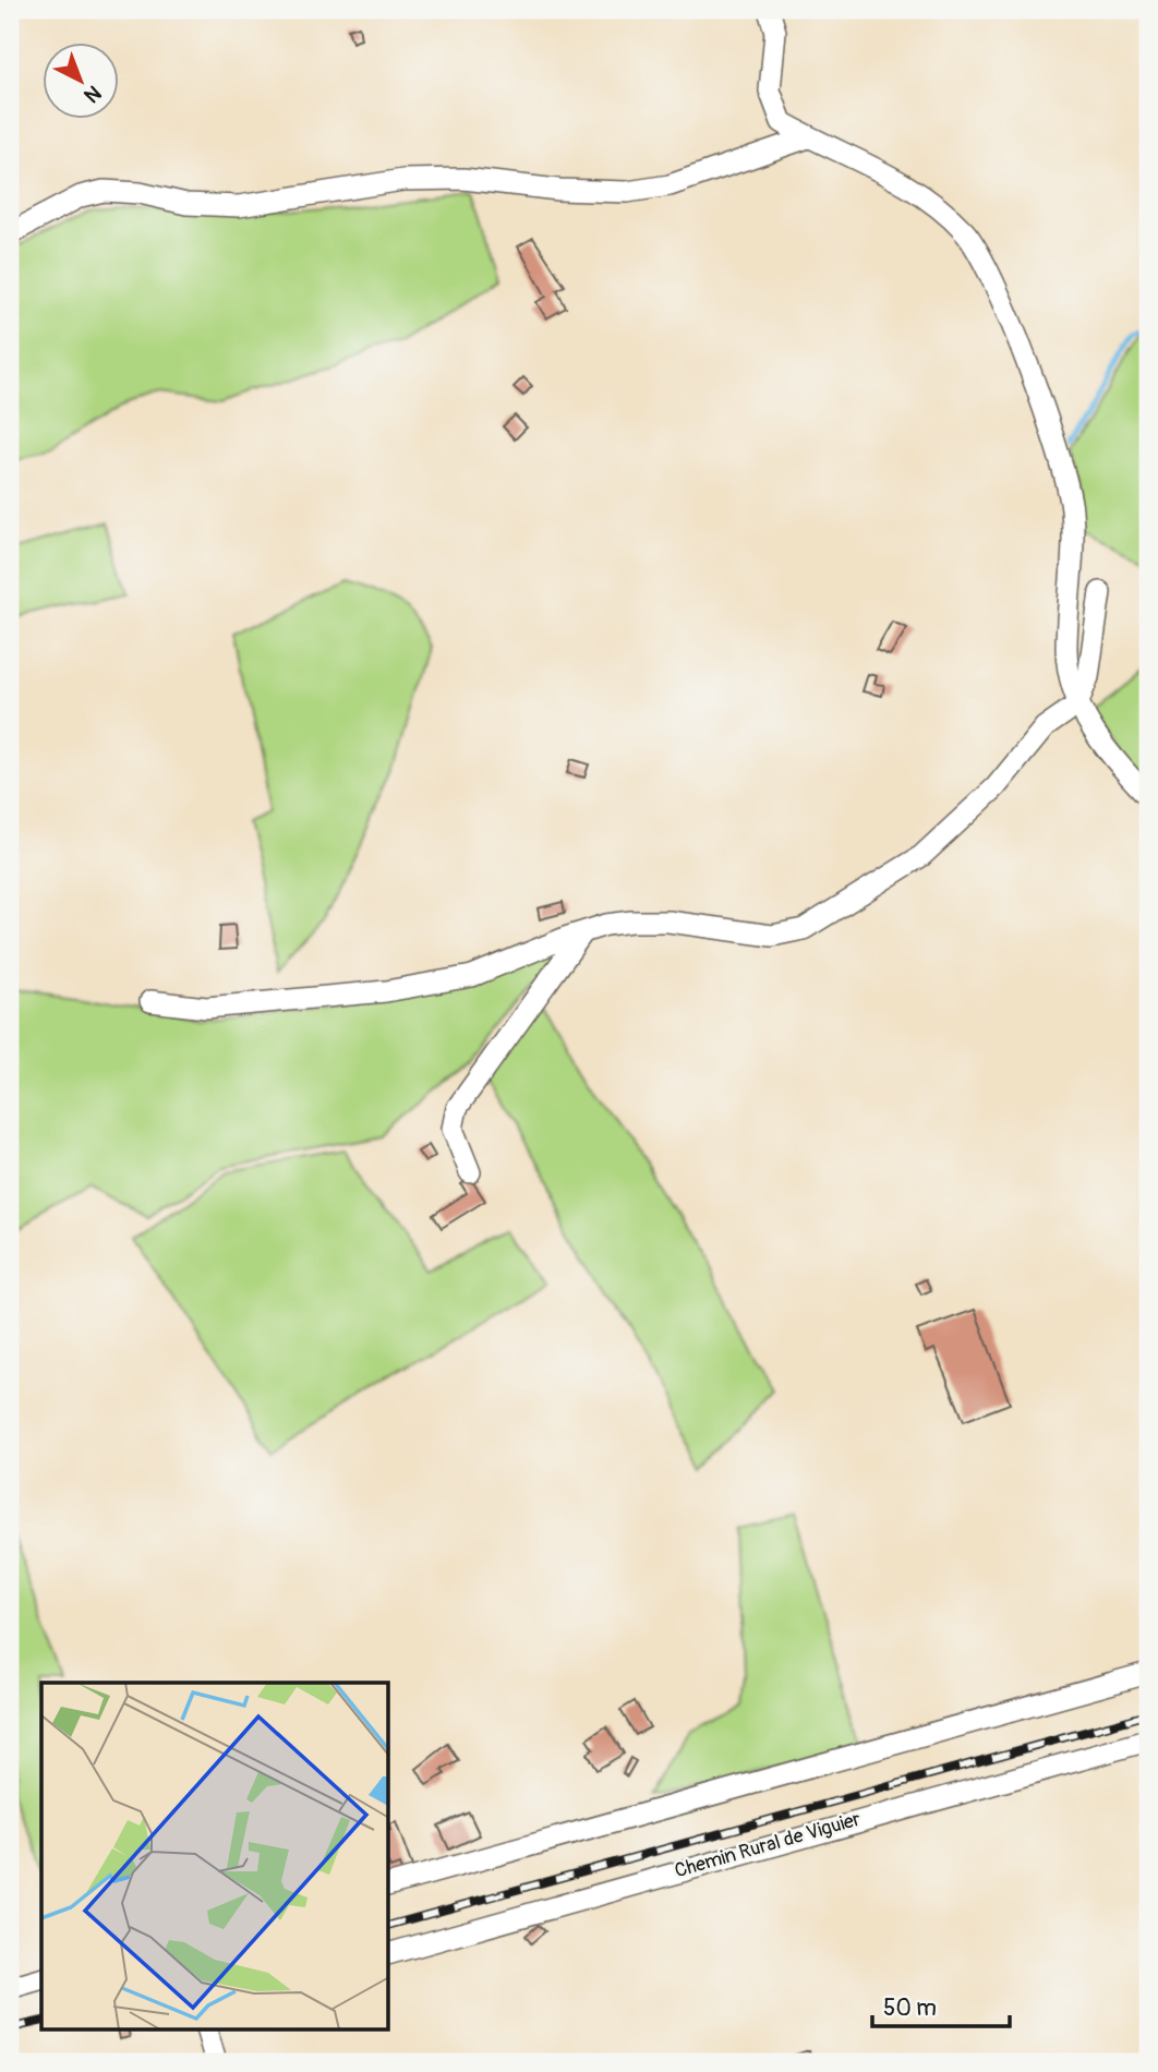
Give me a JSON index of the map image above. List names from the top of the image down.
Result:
{
  "streets": {
    "street": ["Chemin Rural de Viguier"]
  },
  "scale_bar": "50 m",
  "north": "bottom right"
}
